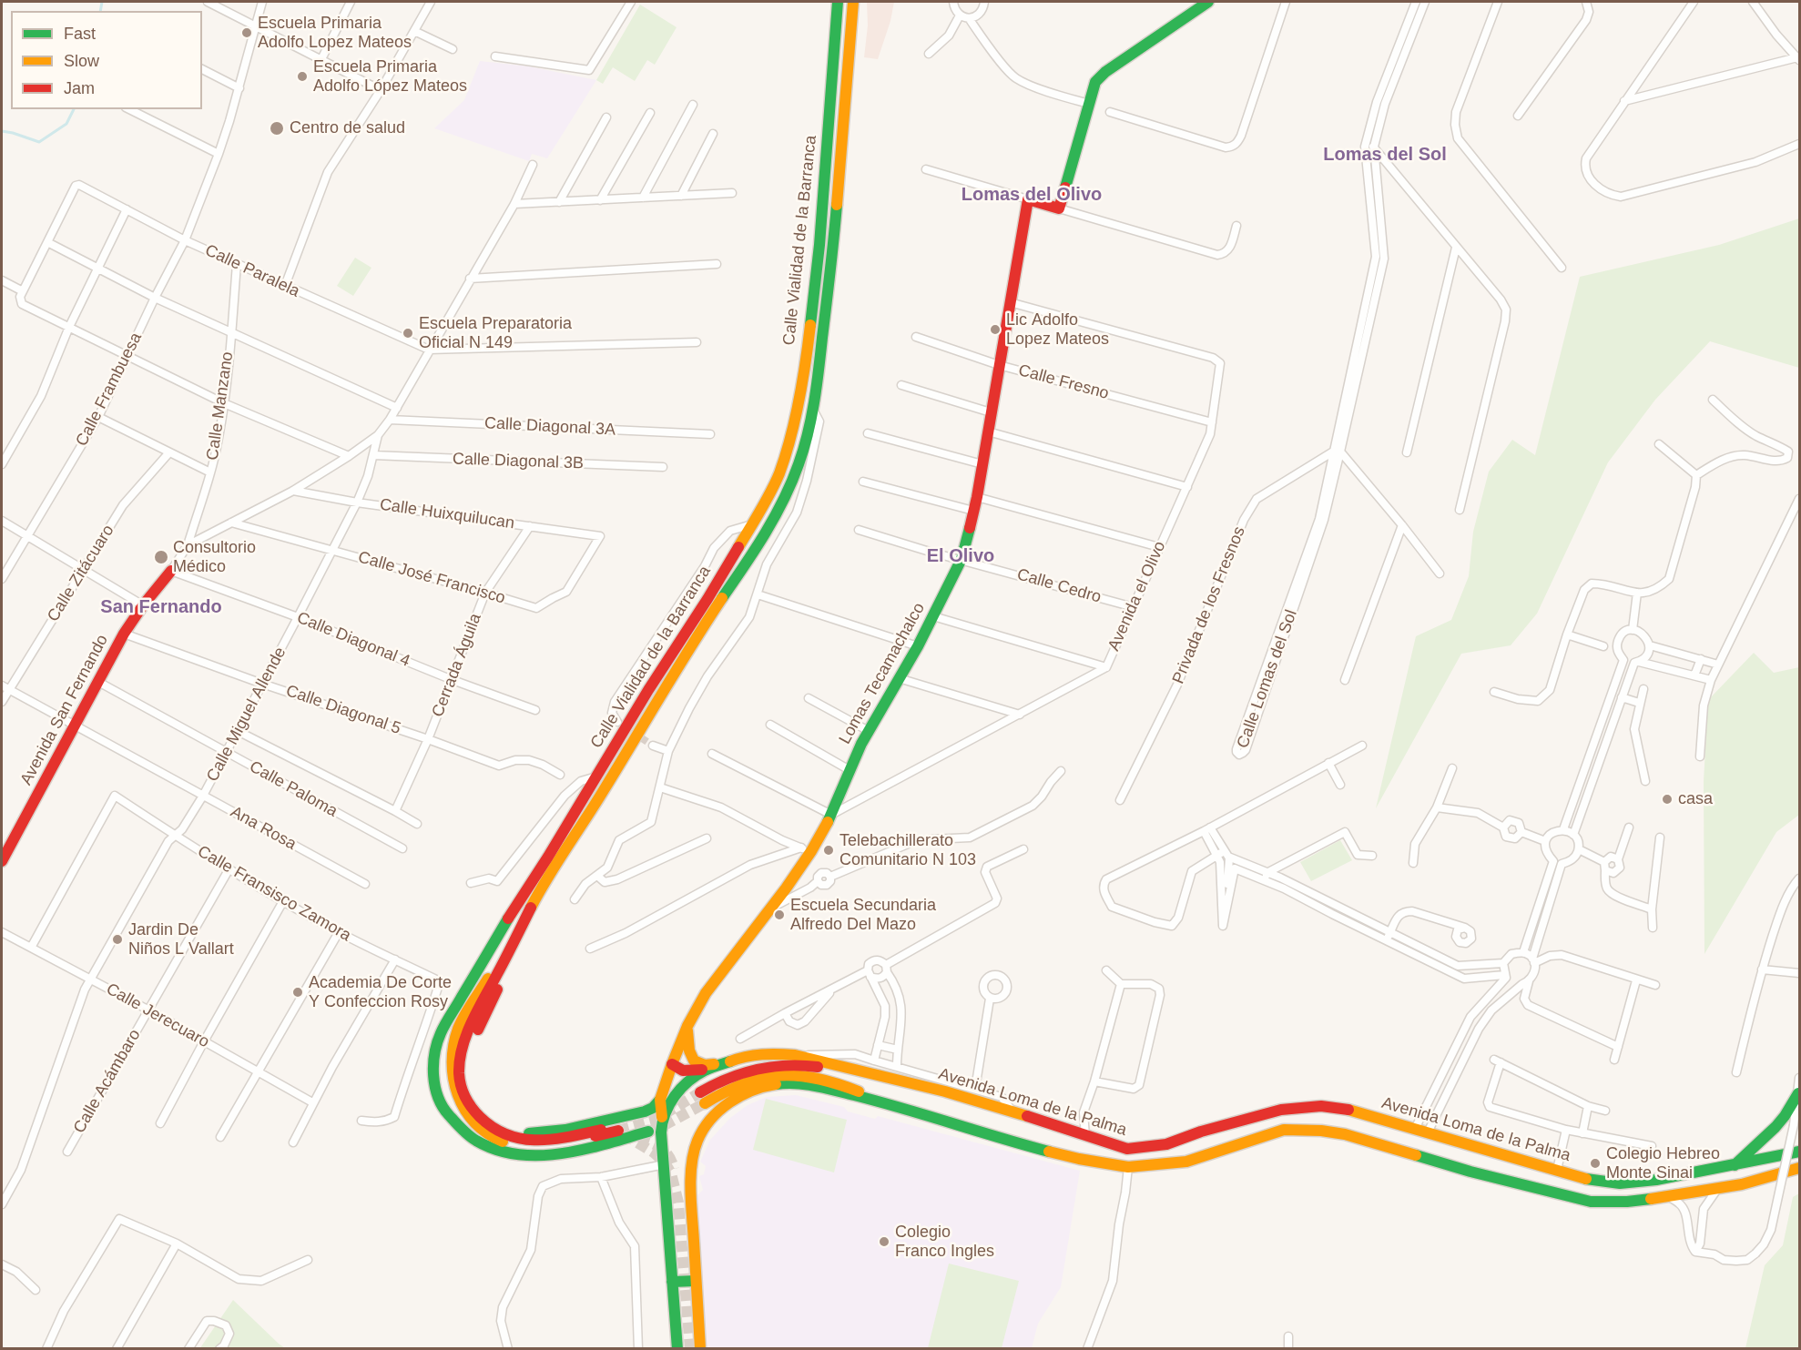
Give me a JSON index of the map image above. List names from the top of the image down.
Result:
{
  "streets": {
    "main road": [
      "Calle Vialidad de la Barranca",
      "Lomas Tecamachalco",
      "Avenida San Fernando",
      "Avenida Loma de la Palma"
    ],
    "street": [
      "Calle Paralela",
      "Calle Fresno",
      "Calle Frambuesa",
      "Calle Manzano",
      "Calle Diagonal 3A",
      "Calle Diagonal 3B",
      "Calle Huixquilucan",
      "Calle Zitácuaro",
      "Calle José Francisco",
      "Calle Cedro",
      "Avenida el Olivo",
      "Privada de los Fresnos",
      "Calle Diagonal 4",
      "Cerrada Águila",
      "Calle Lomas del Sol",
      "Calle Diagonal 5",
      "Calle Miguel Allende",
      "Calle Paloma",
      "Ana Rosa",
      "Calle Fransisco Zamora",
      "Calle Jerecuaro",
      "Calle Acámbaro"
    ]
  },
  "crossings": [
    ["Calle Paralela", "Calle Frambuesa"],
    ["Calle Paralela", "Calle Manzano"],
    ["Calle Fresno", "Avenida el Olivo"],
    ["Calle Fresno", "Lomas Tecamachalco"],
    ["Calle Manzano", "Avenida San Fernando"],
    ["Calle Diagonal 3B", "Calle Miguel Allende"],
    ["Calle Huixquilucan", "Calle José Francisco"],
    ["Calle Huixquilucan", "Cerrada Águila"],
    ["Calle Huixquilucan", "Avenida San Fernando"],
    ["Calle Huixquilucan", "Calle Miguel Allende"],
    ["Calle Zitácuaro", "Ana Rosa"],
    ["Calle José Francisco", "Cerrada Águila"],
    ["Calle José Francisco", "Avenida San Fernando"],
    ["Calle José Francisco", "Calle Miguel Allende"],
    ["Calle Cedro", "Avenida el Olivo"],
    ["Calle Cedro", "Lomas Tecamachalco"],
    ["Avenida el Olivo", "Lomas Tecamachalco"],
    ["Privada de los Fresnos", "Calle Lomas del Sol"],
    ["Calle Diagonal 4", "Cerrada Águila"],
    ["Calle Diagonal 4", "Avenida San Fernando"],
    ["Calle Diagonal 4", "Calle Miguel Allende"],
    ["Cerrada Águila", "Calle Diagonal 5"],
    ["Lomas Tecamachalco", "Avenida Loma de la Palma"],
    ["Avenida San Fernando", "Calle Diagonal 5"],
    ["Avenida San Fernando", "Calle Miguel Allende"],
    ["Avenida San Fernando", "Calle Paloma"],
    ["Avenida San Fernando", "Ana Rosa"],
    ["Calle Diagonal 5", "Calle Miguel Allende"],
    ["Calle Miguel Allende", "Calle Paloma"],
    ["Calle Miguel Allende", "Ana Rosa"],
    ["Calle Miguel Allende", "Calle Fransisco Zamora"],
    ["Calle Miguel Allende", "Calle Jerecuaro"],
    ["Calle Fransisco Zamora", "Calle Jerecuaro"],
    ["Calle Fransisco Zamora", "Calle Acámbaro"],
    ["Calle Jerecuaro", "Calle Acámbaro"]
  ],
  "districts": [
    "Lomas del Sol",
    "Lomas del Olivo",
    "El Olivo",
    "San Fernando"
  ],
  "places": [
    "Escuela Primaria Adolfo Lopez Mateos",
    "Escuela Primaria Adolfo López Mateos",
    "Centro de salud",
    "Lic Adolfo Lopez Mateos",
    "Escuela Preparatoria Oficial N 149",
    "Consultorio Médico",
    "casa",
    "Telebachillerato Comunitario N 103",
    "Escuela Secundaria Alfredo Del Mazo",
    "Jardin De Niños L Vallart",
    "Academia De Corte Y Confeccion Rosy",
    "Colegio Hebreo Monte Sinai",
    "Colegio Franco Ingles"
  ],
  "legend": ["Fast", "Slow", "Jam"]
}
